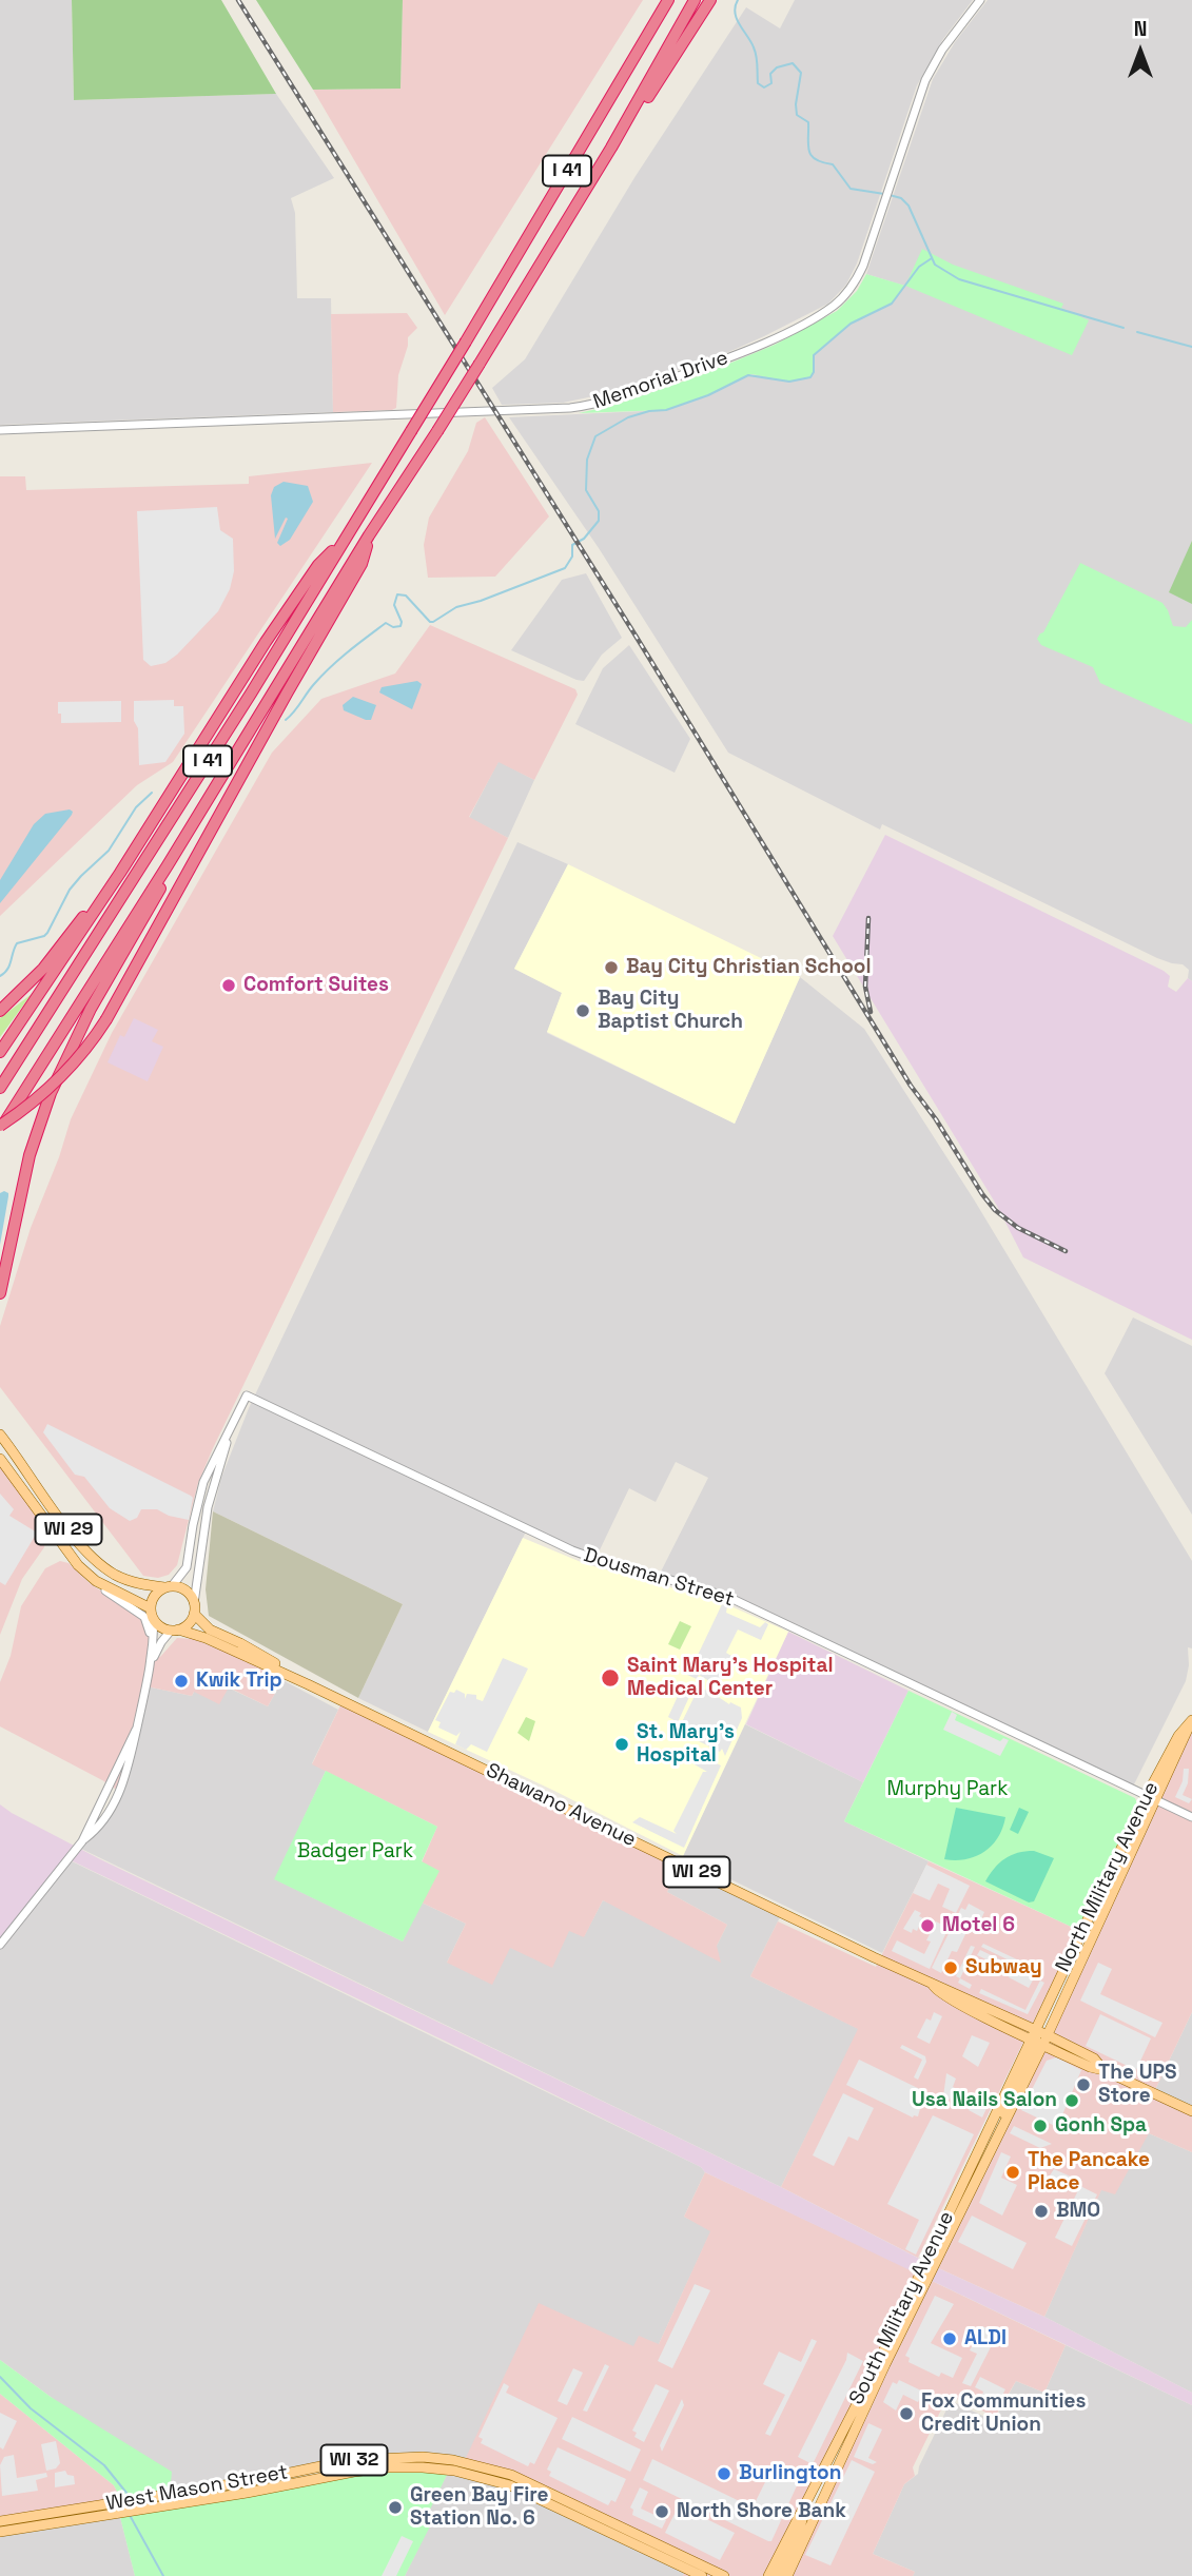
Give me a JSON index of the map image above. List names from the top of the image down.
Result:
{
  "streets": {
    "highway": ["I 41"],
    "main road": [
      "WI 29",
      "Shawano Avenue",
      "North Military Avenue",
      "South Military Avenue",
      "WI 32",
      "West Mason Street"
    ],
    "street": ["Memorial Drive", "Dousman Street"]
  },
  "crossings": [
    ["WI 29", "Shawano Avenue"],
    ["Dousman Street", "North Military Avenue"],
    ["Shawano Avenue", "North Military Avenue"],
    ["Shawano Avenue", "South Military Avenue"],
    ["North Military Avenue", "South Military Avenue"]
  ],
  "parks": ["Murphy Park", "Badger Park"],
  "places": [
    "Bay City Christian School",
    "Comfort Suites",
    "Bay City Baptist Church",
    "Saint Mary's Hospital Medical Center",
    "Kwik Trip",
    "St. Mary's Hospital",
    "Motel 6",
    "Subway",
    "The UPS Store",
    "Usa Nails Salon",
    "Gonh Spa",
    "The Pancake Place",
    "BMO",
    "ALDI",
    "Fox Communities Credit Union",
    "Burlington",
    "Green Bay Fire Station No. 6",
    "North Shore Bank"
  ],
  "north": "top"
}
